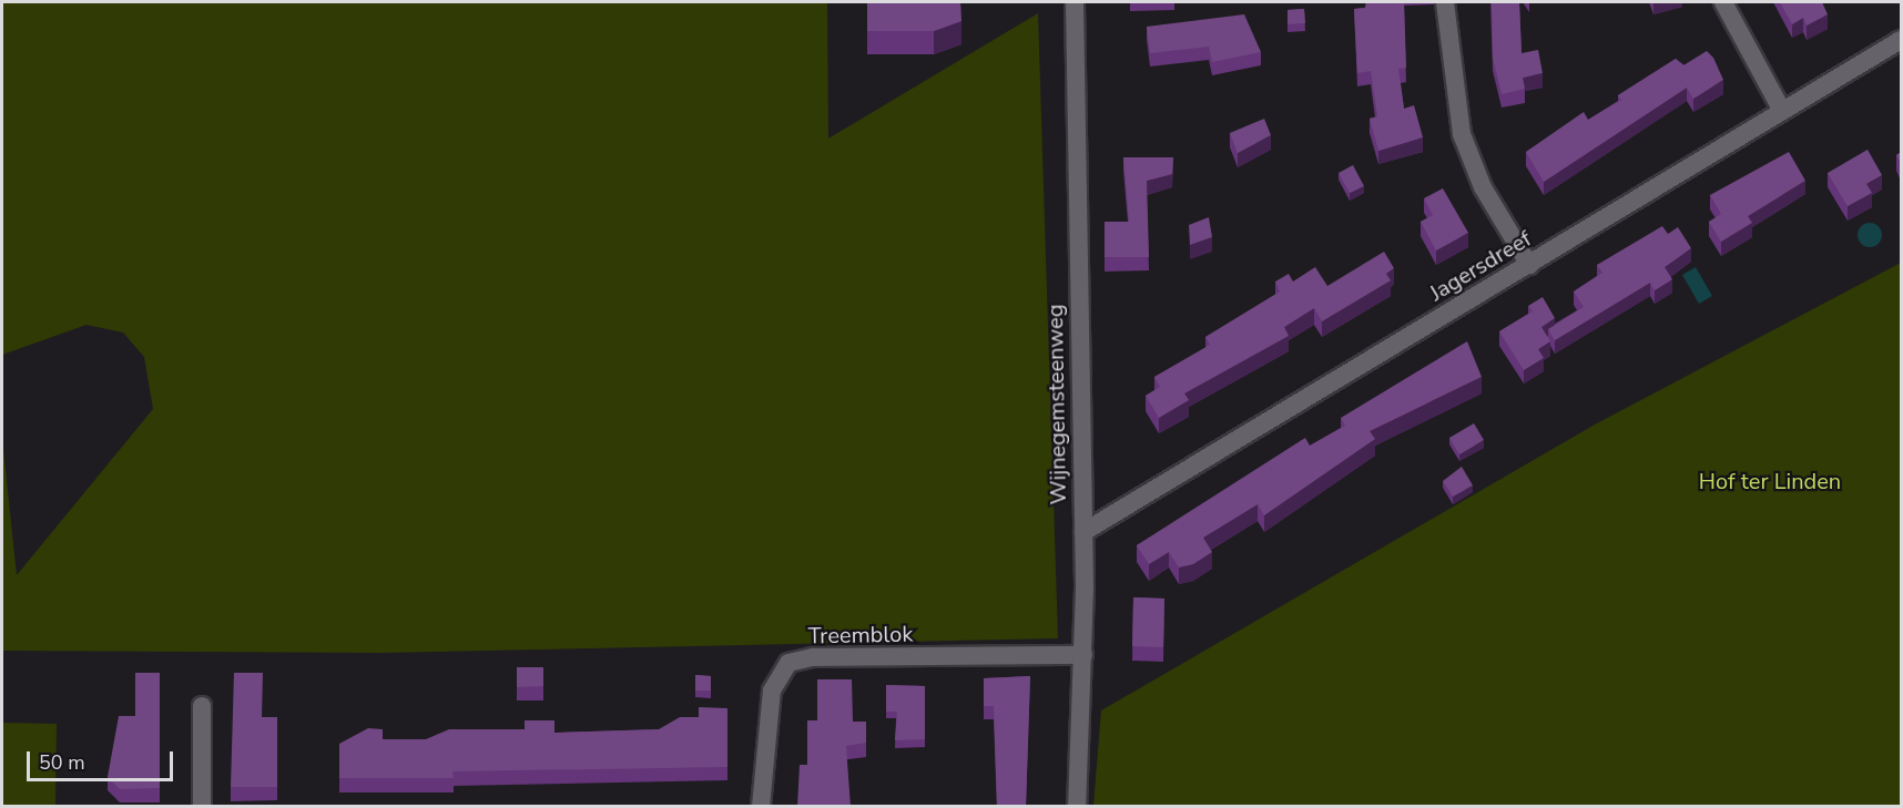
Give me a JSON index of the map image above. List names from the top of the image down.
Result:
{
  "streets": {
    "street": ["Jagersdreef", "Wijnegemsteenweg", "Treemblok"]
  },
  "crossings": [
    ["Jagersdreef", "Wijnegemsteenweg"],
    ["Wijnegemsteenweg", "Treemblok"]
  ],
  "parks": ["Hof ter Linden"],
  "scale_bar": "50 m"
}
